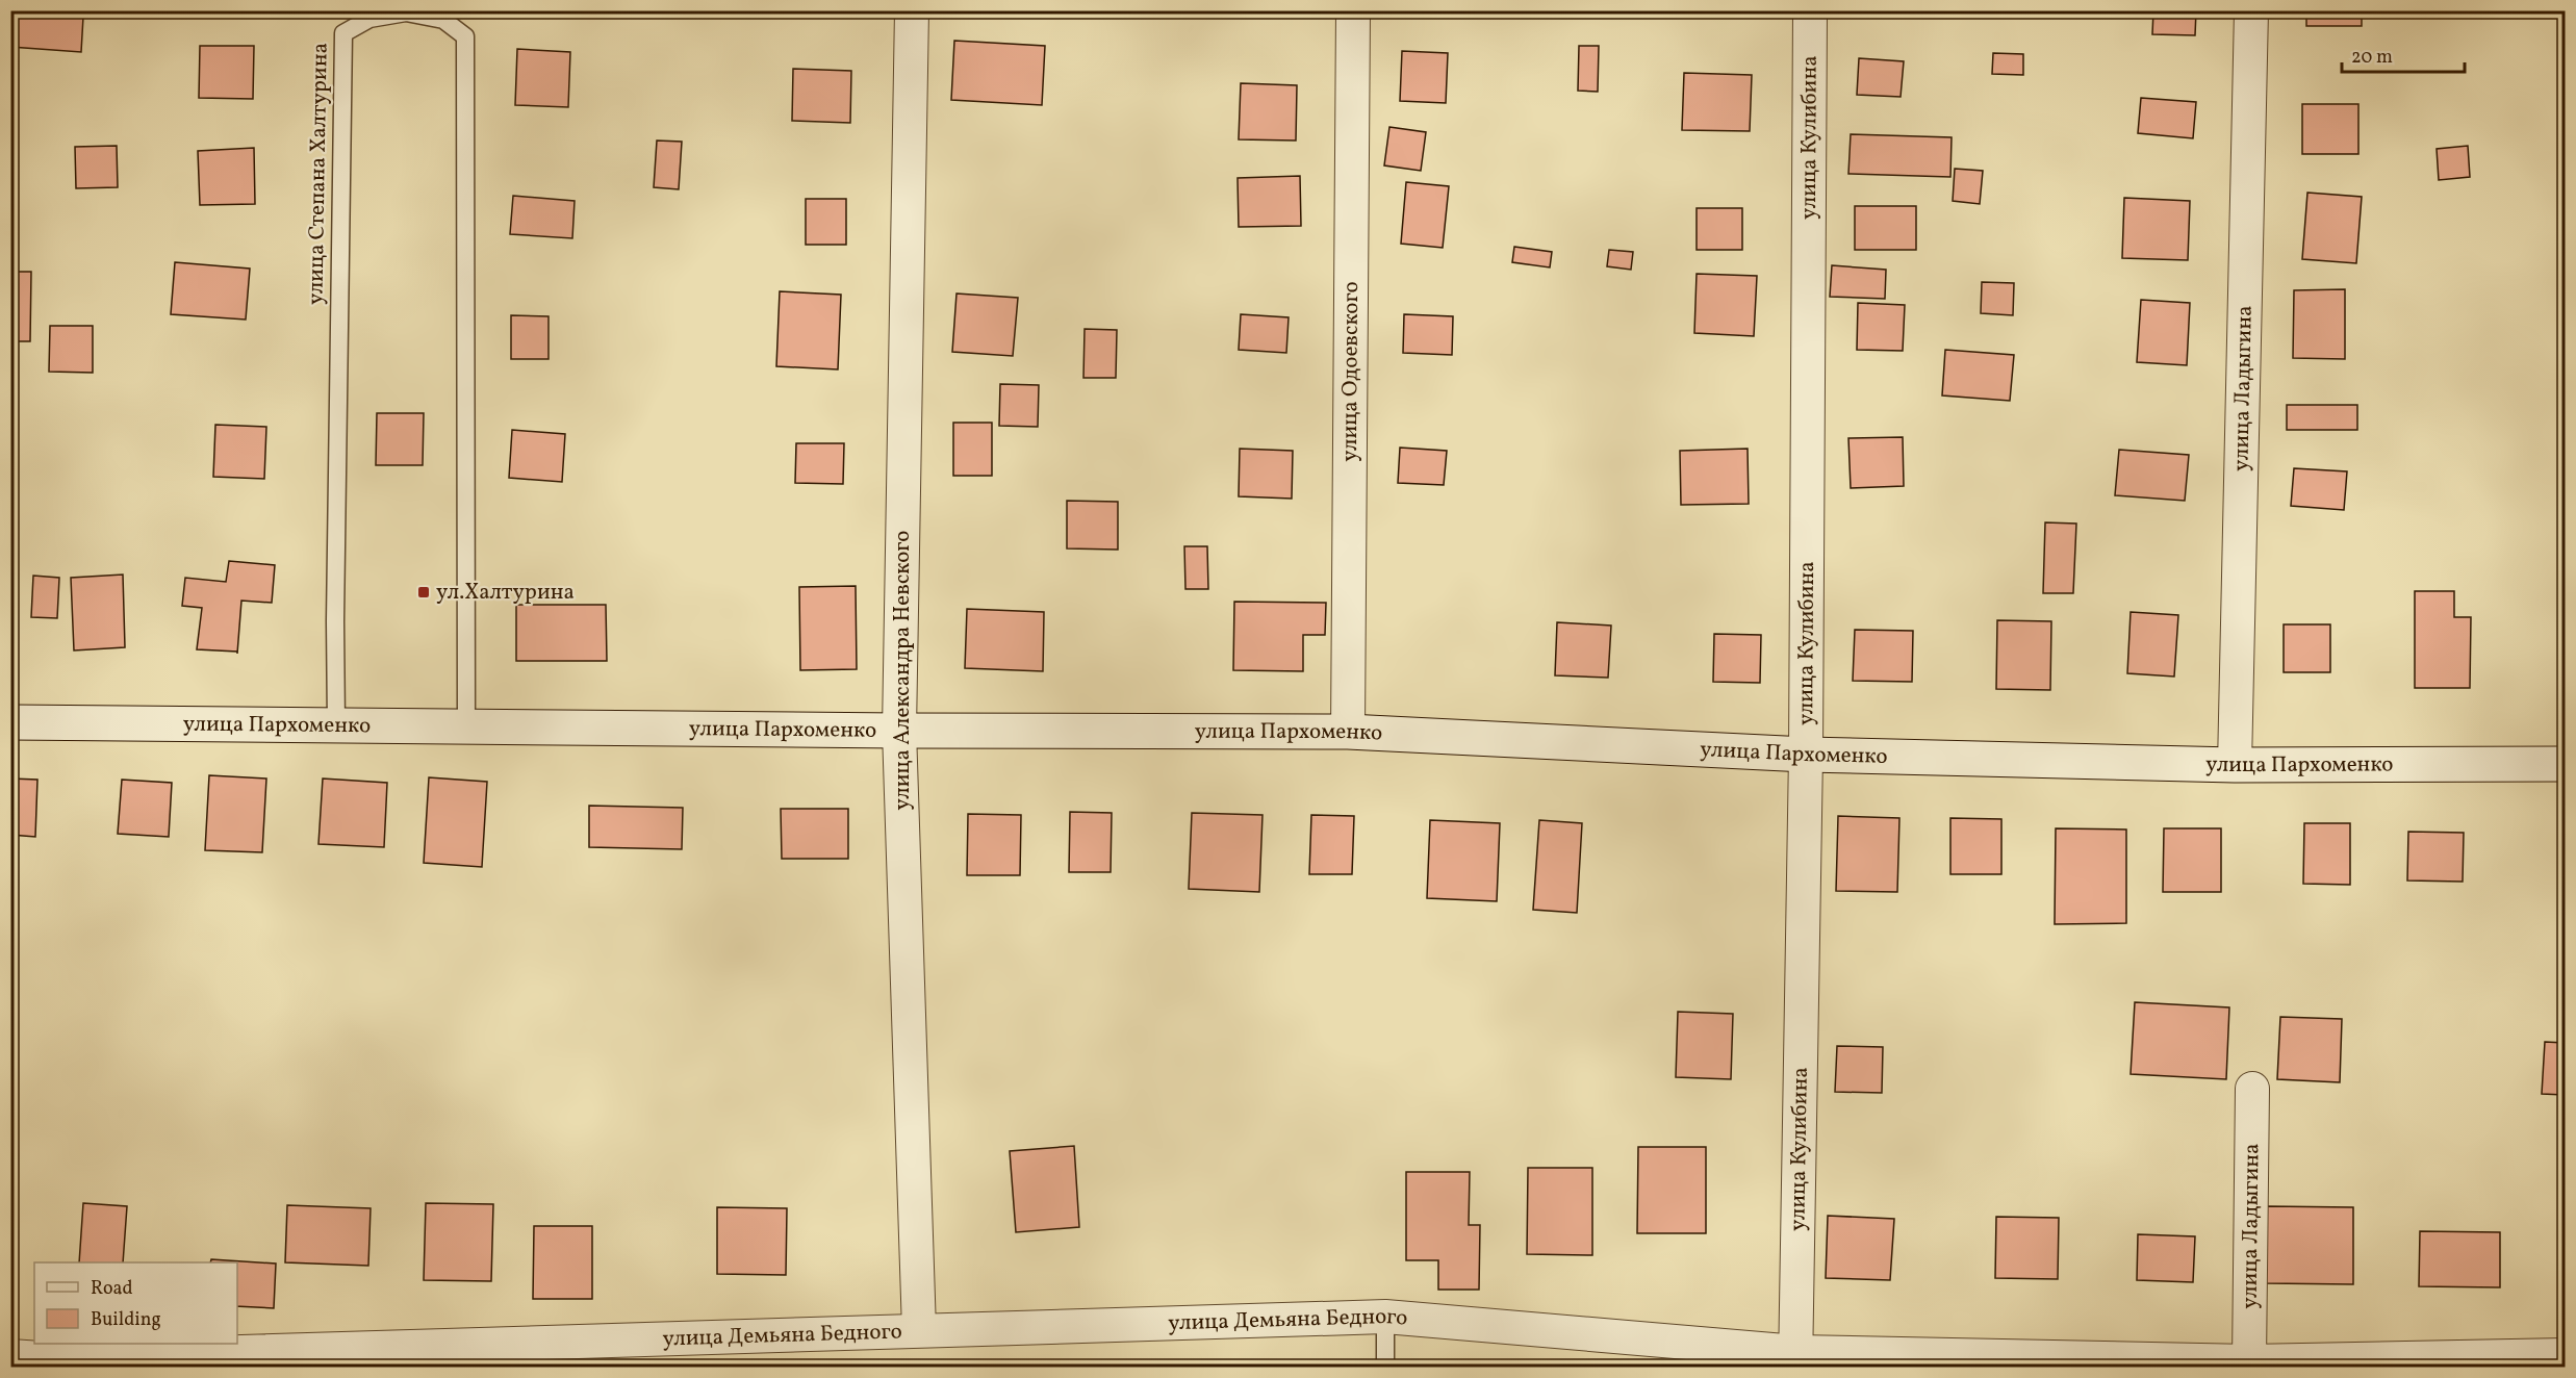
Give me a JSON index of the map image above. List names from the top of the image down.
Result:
{
  "streets": {
    "street": [
      "улица Кулибина",
      "улица Одоевского",
      "улица Ладыгина",
      "улица Александра Невского",
      "улица Пархоменко",
      "улица Демьяна Бедного"
    ],
    "lane": ["улица Степана Халтурина"]
  },
  "crossings": [
    ["улица Кулибина", "улица Пархоменко"],
    ["улица Кулибина", "улица Демьяна Бедного"],
    ["улица Степана Халтурина", "улица Пархоменко"],
    ["улица Одоевского", "улица Пархоменко"],
    ["улица Ладыгина", "улица Пархоменко"],
    ["улица Ладыгина", "улица Демьяна Бедного"],
    ["улица Александра Невского", "улица Пархоменко"],
    ["улица Александра Невского", "улица Демьяна Бедного"]
  ],
  "places": {
    "transit": ["ул.Халтурина"]
  },
  "legend": ["Road", "Building"],
  "scale_bar": "20 m"
}
